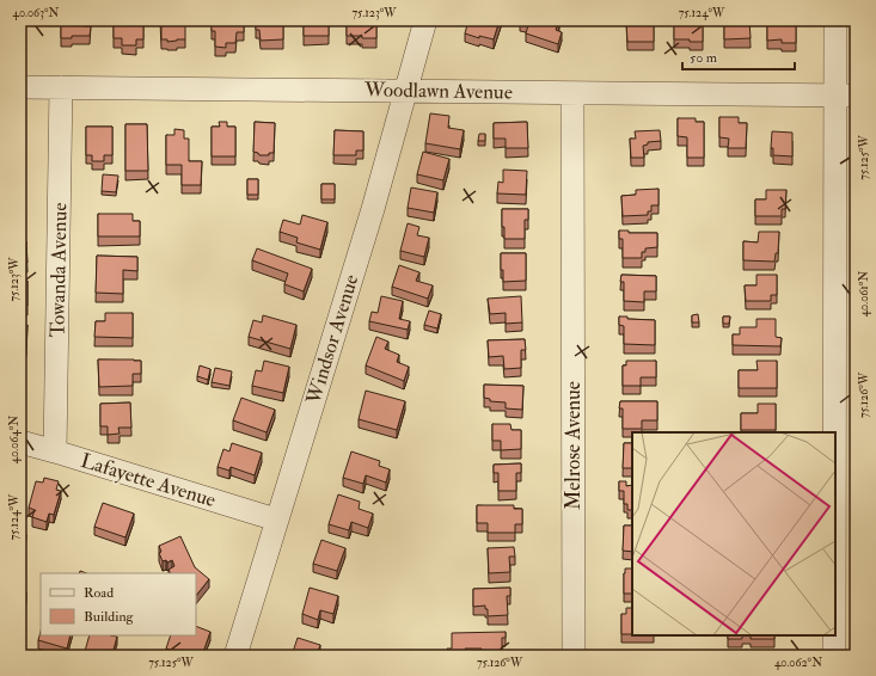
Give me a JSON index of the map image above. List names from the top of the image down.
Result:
{
  "streets": {
    "street": [
      "Woodlawn Avenue",
      "Towanda Avenue",
      "Windsor Avenue",
      "Melrose Avenue",
      "Lafayette Avenue"
    ]
  },
  "crossings": [
    ["Woodlawn Avenue", "Towanda Avenue"],
    ["Woodlawn Avenue", "Windsor Avenue"],
    ["Woodlawn Avenue", "Melrose Avenue"],
    ["Towanda Avenue", "Lafayette Avenue"],
    ["Windsor Avenue", "Lafayette Avenue"]
  ],
  "legend": ["Road", "Building"],
  "scale_bar": "50 m",
  "coordinates": [
    "40.063°N",
    "75.123°W",
    "75.124°W",
    "75.125°W",
    "40.061°N",
    "75.126°W",
    "40.064°N",
    "40.062°N"
  ]
}
